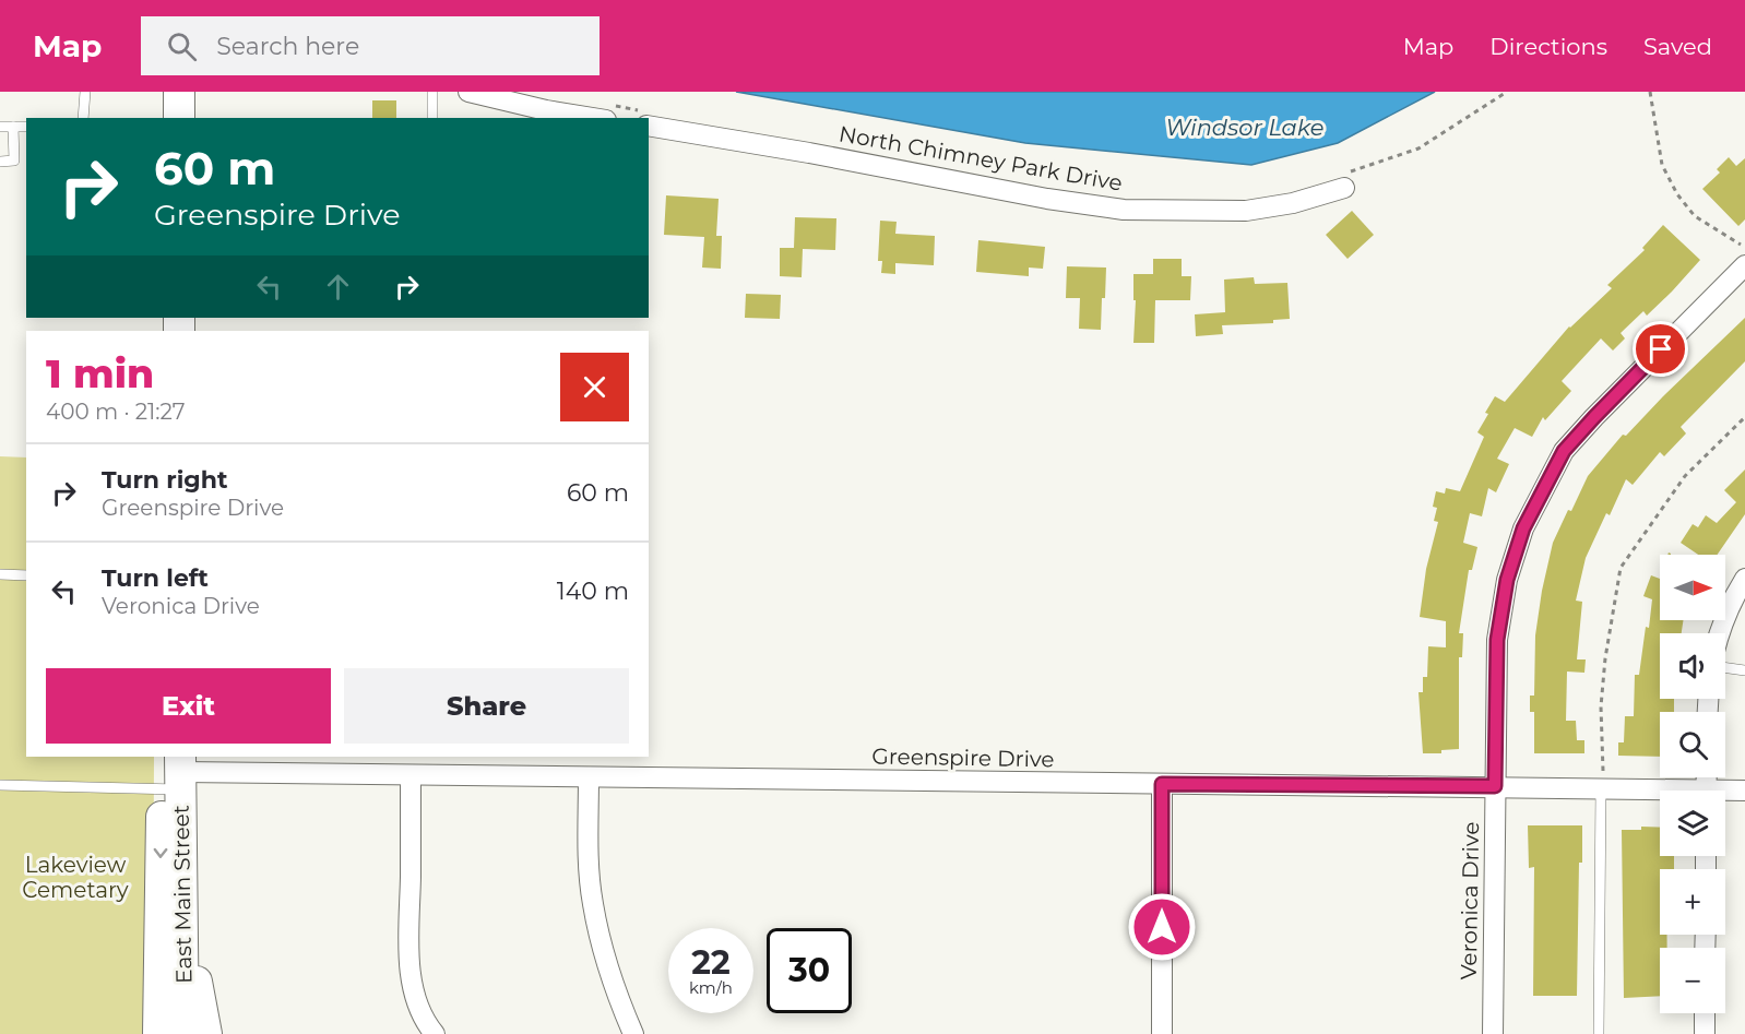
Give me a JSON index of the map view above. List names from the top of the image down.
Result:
{
  "streets": {
    "main road": ["East Main Street"],
    "street": ["North Chimney Park Drive", "Greenspire Drive", "Veronica Drive"]
  },
  "crossings": [
    ["Greenspire Drive", "East Main Street"],
    ["Greenspire Drive", "Veronica Drive"]
  ],
  "water": ["Windsor Lake"],
  "parks": ["Lakeview Cemetary"],
  "north": "right",
  "page": {
    "header": "Map",
    "search": "Search here",
    "nav": ["Map", "Directions", "Saved"],
    "turn": ["60 m", "Greenspire Drive"],
    "heading": ["1 min", "400 m · 21:27"],
    "list": [
      {
        "name": "Turn right",
        "note": "Greenspire Drive",
        "value": "60 m"
      },
      {
        "name": "Turn left",
        "note": "Veronica Drive",
        "value": "140 m"
      }
    ],
    "map_buttons": ["+", "−"],
    "buttons": ["Exit", "Share"],
    "speed": "22 km/h",
    "limit": "30"
  }
}
